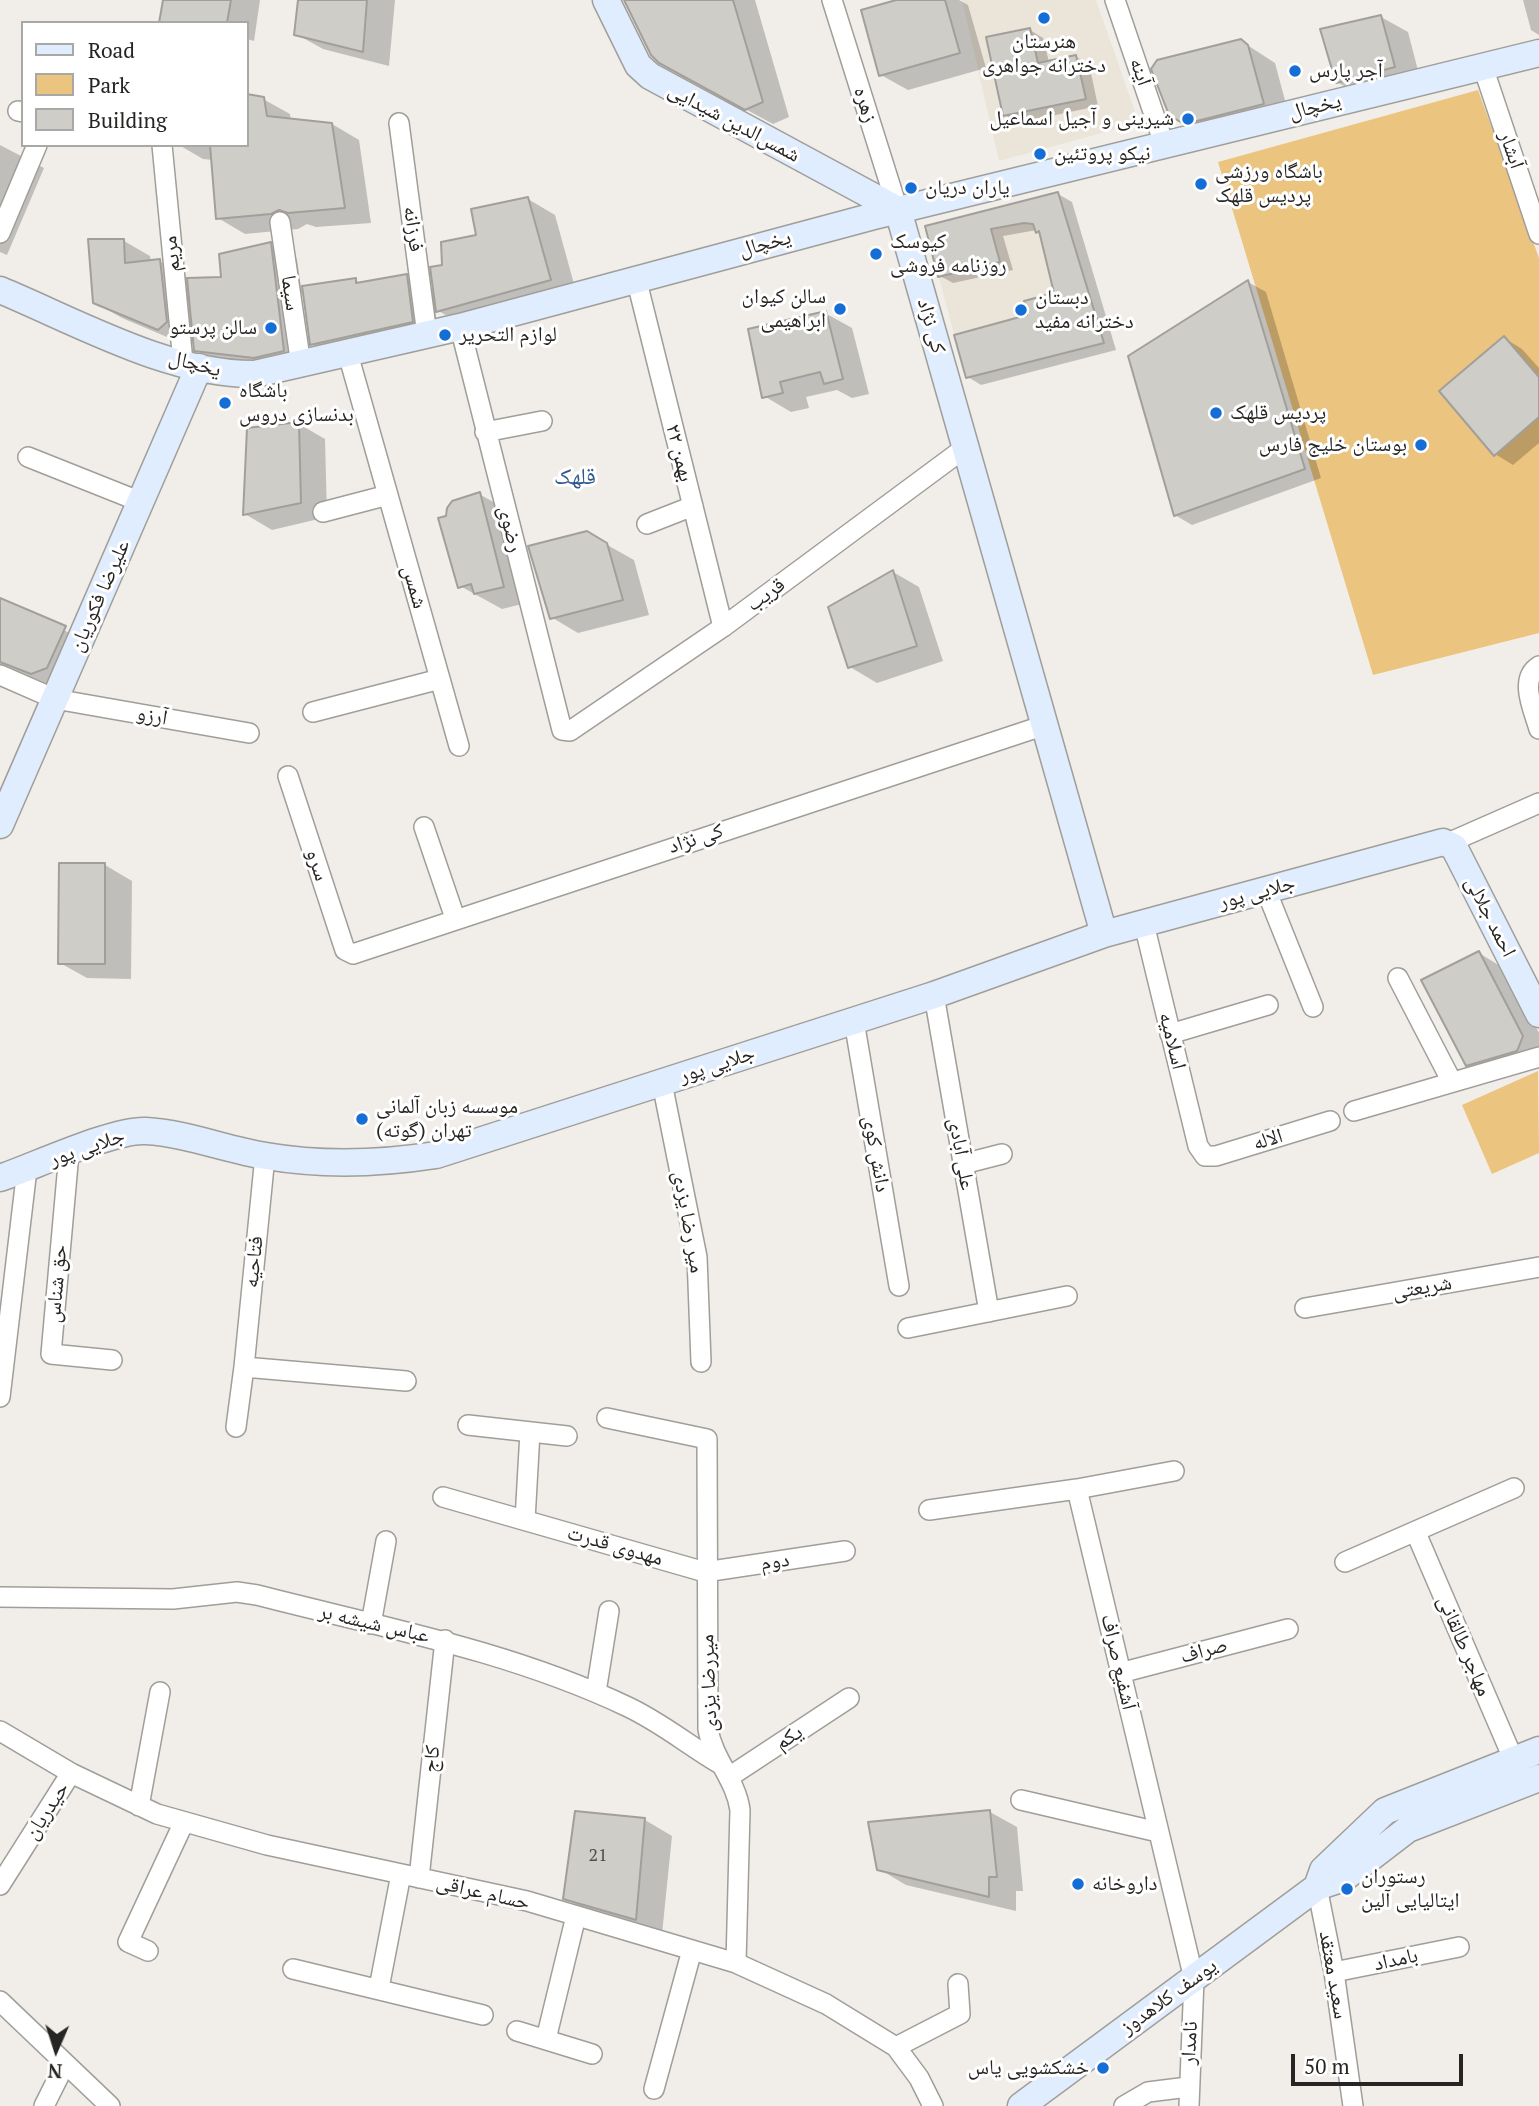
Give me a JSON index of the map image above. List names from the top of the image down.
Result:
{
  "streets": {
    "street": [
      "آینه",
      "زهره",
      "یخچال",
      "شمس‌الدین شیدایی",
      "آبشار",
      "فرزانه",
      "مریم",
      "سیما",
      "کی نژاد",
      "۲۲ بهمن",
      "رضوی",
      "شمس",
      "قریب",
      "علیرضا فکوریان",
      "آرزو",
      "سرو",
      "جلایی پور",
      "احمد جلالی",
      "اسلامیه",
      "الاله",
      "دانش کوی",
      "علی آبادی",
      "میر رضا یزدی",
      "فتاحیه",
      "حق شناس",
      "شریعتی",
      "مهدوی قدرت",
      "دوم",
      "عباس شیشه بر",
      "مهاجر طالقانی",
      "صراف",
      "آشفیع صراف",
      "میررضا یزدی",
      "یکم",
      "کاج",
      "حیدریان",
      "حسام عراقی",
      "بامداد",
      "سعید معتقد",
      "یوسف کلاهدوز",
      "نامدار"
    ]
  },
  "crossings": [
    ["آینه", "یخچال"],
    ["زهره", "یخچال"],
    ["زهره", "شمس‌الدین شیدایی"],
    ["زهره", "کی نژاد"],
    ["یخچال", "شمس‌الدین شیدایی"],
    ["یخچال", "آبشار"],
    ["یخچال", "فرزانه"],
    ["یخچال", "مریم"],
    ["یخچال", "سیما"],
    ["یخچال", "کی نژاد"],
    ["یخچال", "۲۲ بهمن"],
    ["یخچال", "رضوی"],
    ["یخچال", "شمس"],
    ["یخچال", "علیرضا فکوریان"],
    ["شمس‌الدین شیدایی", "کی نژاد"],
    ["مریم", "علیرضا فکوریان"],
    ["کی نژاد", "قریب"],
    ["کی نژاد", "سرو"],
    ["کی نژاد", "جلایی پور"],
    ["۲۲ بهمن", "قریب"],
    ["رضوی", "قریب"],
    ["علیرضا فکوریان", "آرزو"],
    ["جلایی پور", "احمد جلالی"],
    ["جلایی پور", "اسلامیه"],
    ["جلایی پور", "دانش کوی"],
    ["جلایی پور", "علی آبادی"],
    ["جلایی پور", "میر رضا یزدی"],
    ["جلایی پور", "فتاحیه"],
    ["جلایی پور", "حق شناس"],
    ["اسلامیه", "الاله"],
    ["مهدوی قدرت", "دوم"],
    ["مهدوی قدرت", "میررضا یزدی"],
    ["دوم", "میررضا یزدی"],
    ["عباس شیشه بر", "میررضا یزدی"],
    ["عباس شیشه بر", "یکم"],
    ["عباس شیشه بر", "کاج"],
    ["مهاجر طالقانی", "یوسف کلاهدوز"],
    ["صراف", "آشفیع صراف"],
    ["آشفیع صراف", "یوسف کلاهدوز"],
    ["آشفیع صراف", "نامدار"],
    ["میررضا یزدی", "یکم"],
    ["میررضا یزدی", "حسام عراقی"],
    ["کاج", "حسام عراقی"],
    ["حیدریان", "حسام عراقی"],
    ["بامداد", "سعید معتقد"],
    ["سعید معتقد", "یوسف کلاهدوز"],
    ["یوسف کلاهدوز", "نامدار"]
  ],
  "districts": ["قلهک"],
  "places": [
    "هنرستان دخترانه جواهری",
    "آجر پارس",
    "شیرینی و آجیل اسماعيل",
    "نیکو پروتئین",
    "باشگاه ورزشی پردیس قلهک",
    "یاران دریان",
    "کیوسک روزنامه فروشی",
    "سالن کیوان ابراهیمی",
    "دبستان دخترانه مفید",
    "سالن پرستو",
    "لوازم التحریر",
    "باشگاه بدنسازی دروس",
    "پردیس قلهک",
    "بوستان خلیج فارس",
    "موسسه زبان آلمانی تهران (گوته)",
    "داروخانه",
    "رستوران ایتالیایی آلین",
    "خشکشویی یاس"
  ],
  "house_numbers": ["21"],
  "legend": ["Road", "Park", "Building"],
  "scale_bar": "50 m",
  "north": "bottom"
}
